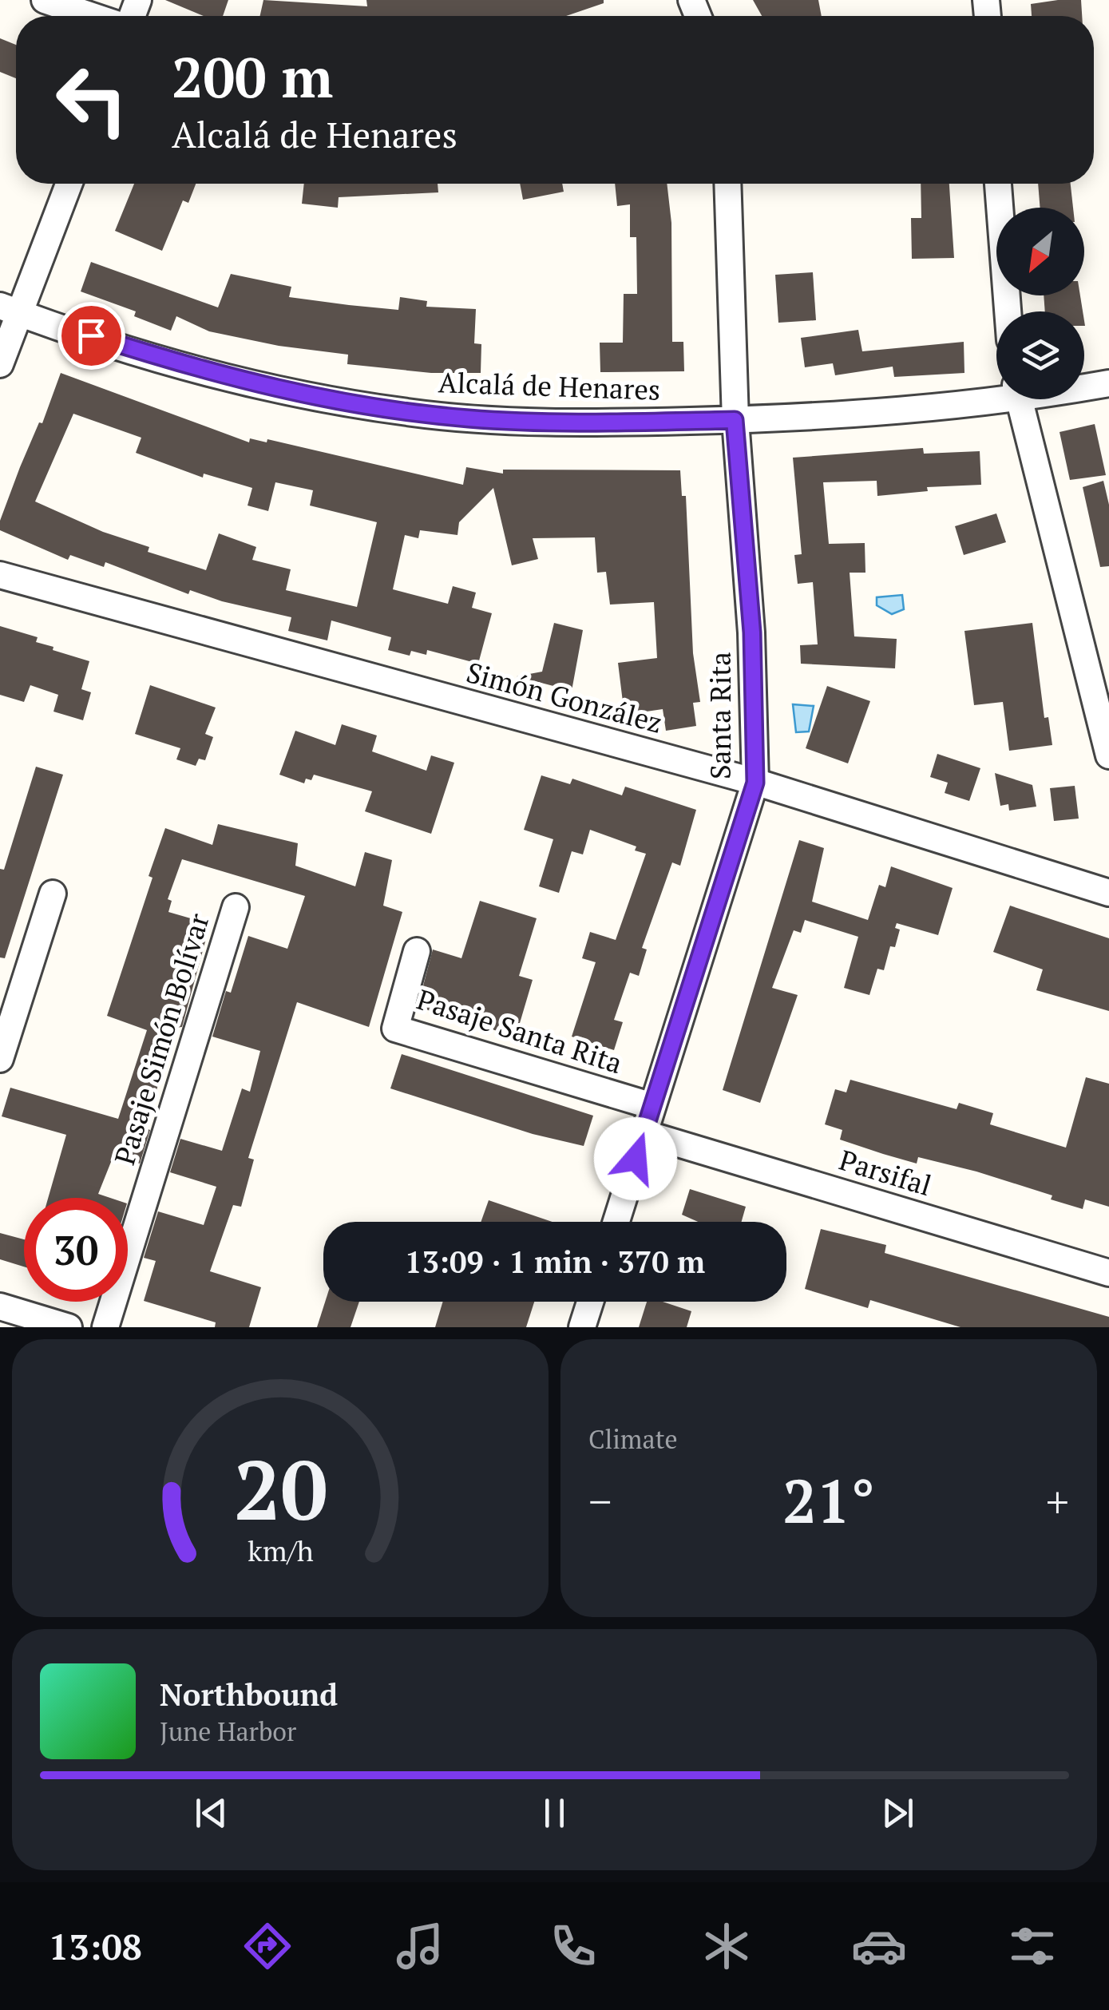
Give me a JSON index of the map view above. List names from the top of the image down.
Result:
{
  "streets": {
    "street": [
      "Alcalá de Henares",
      "Simón González",
      "Santa Rita",
      "Pasaje Santa Rita",
      "Pasaje Simón Bolívar",
      "Parsifal"
    ]
  },
  "crossings": [
    ["Alcalá de Henares", "Santa Rita"],
    ["Simón González", "Santa Rita"],
    ["Santa Rita", "Pasaje Santa Rita"],
    ["Santa Rita", "Parsifal"]
  ],
  "north": "bottom left",
  "page": {
    "turn": ["200 m", "Alcalá de Henares"],
    "limit": "30",
    "trip": "13:09 · 1 min · 370 m",
    "tile": "Climate",
    "heat": ["−", "21°", "+"],
    "song": ["Northbound", "June Harbor"],
    "tabs": "13:08",
    "gauge": ["20", "km/h"]
  }
}
